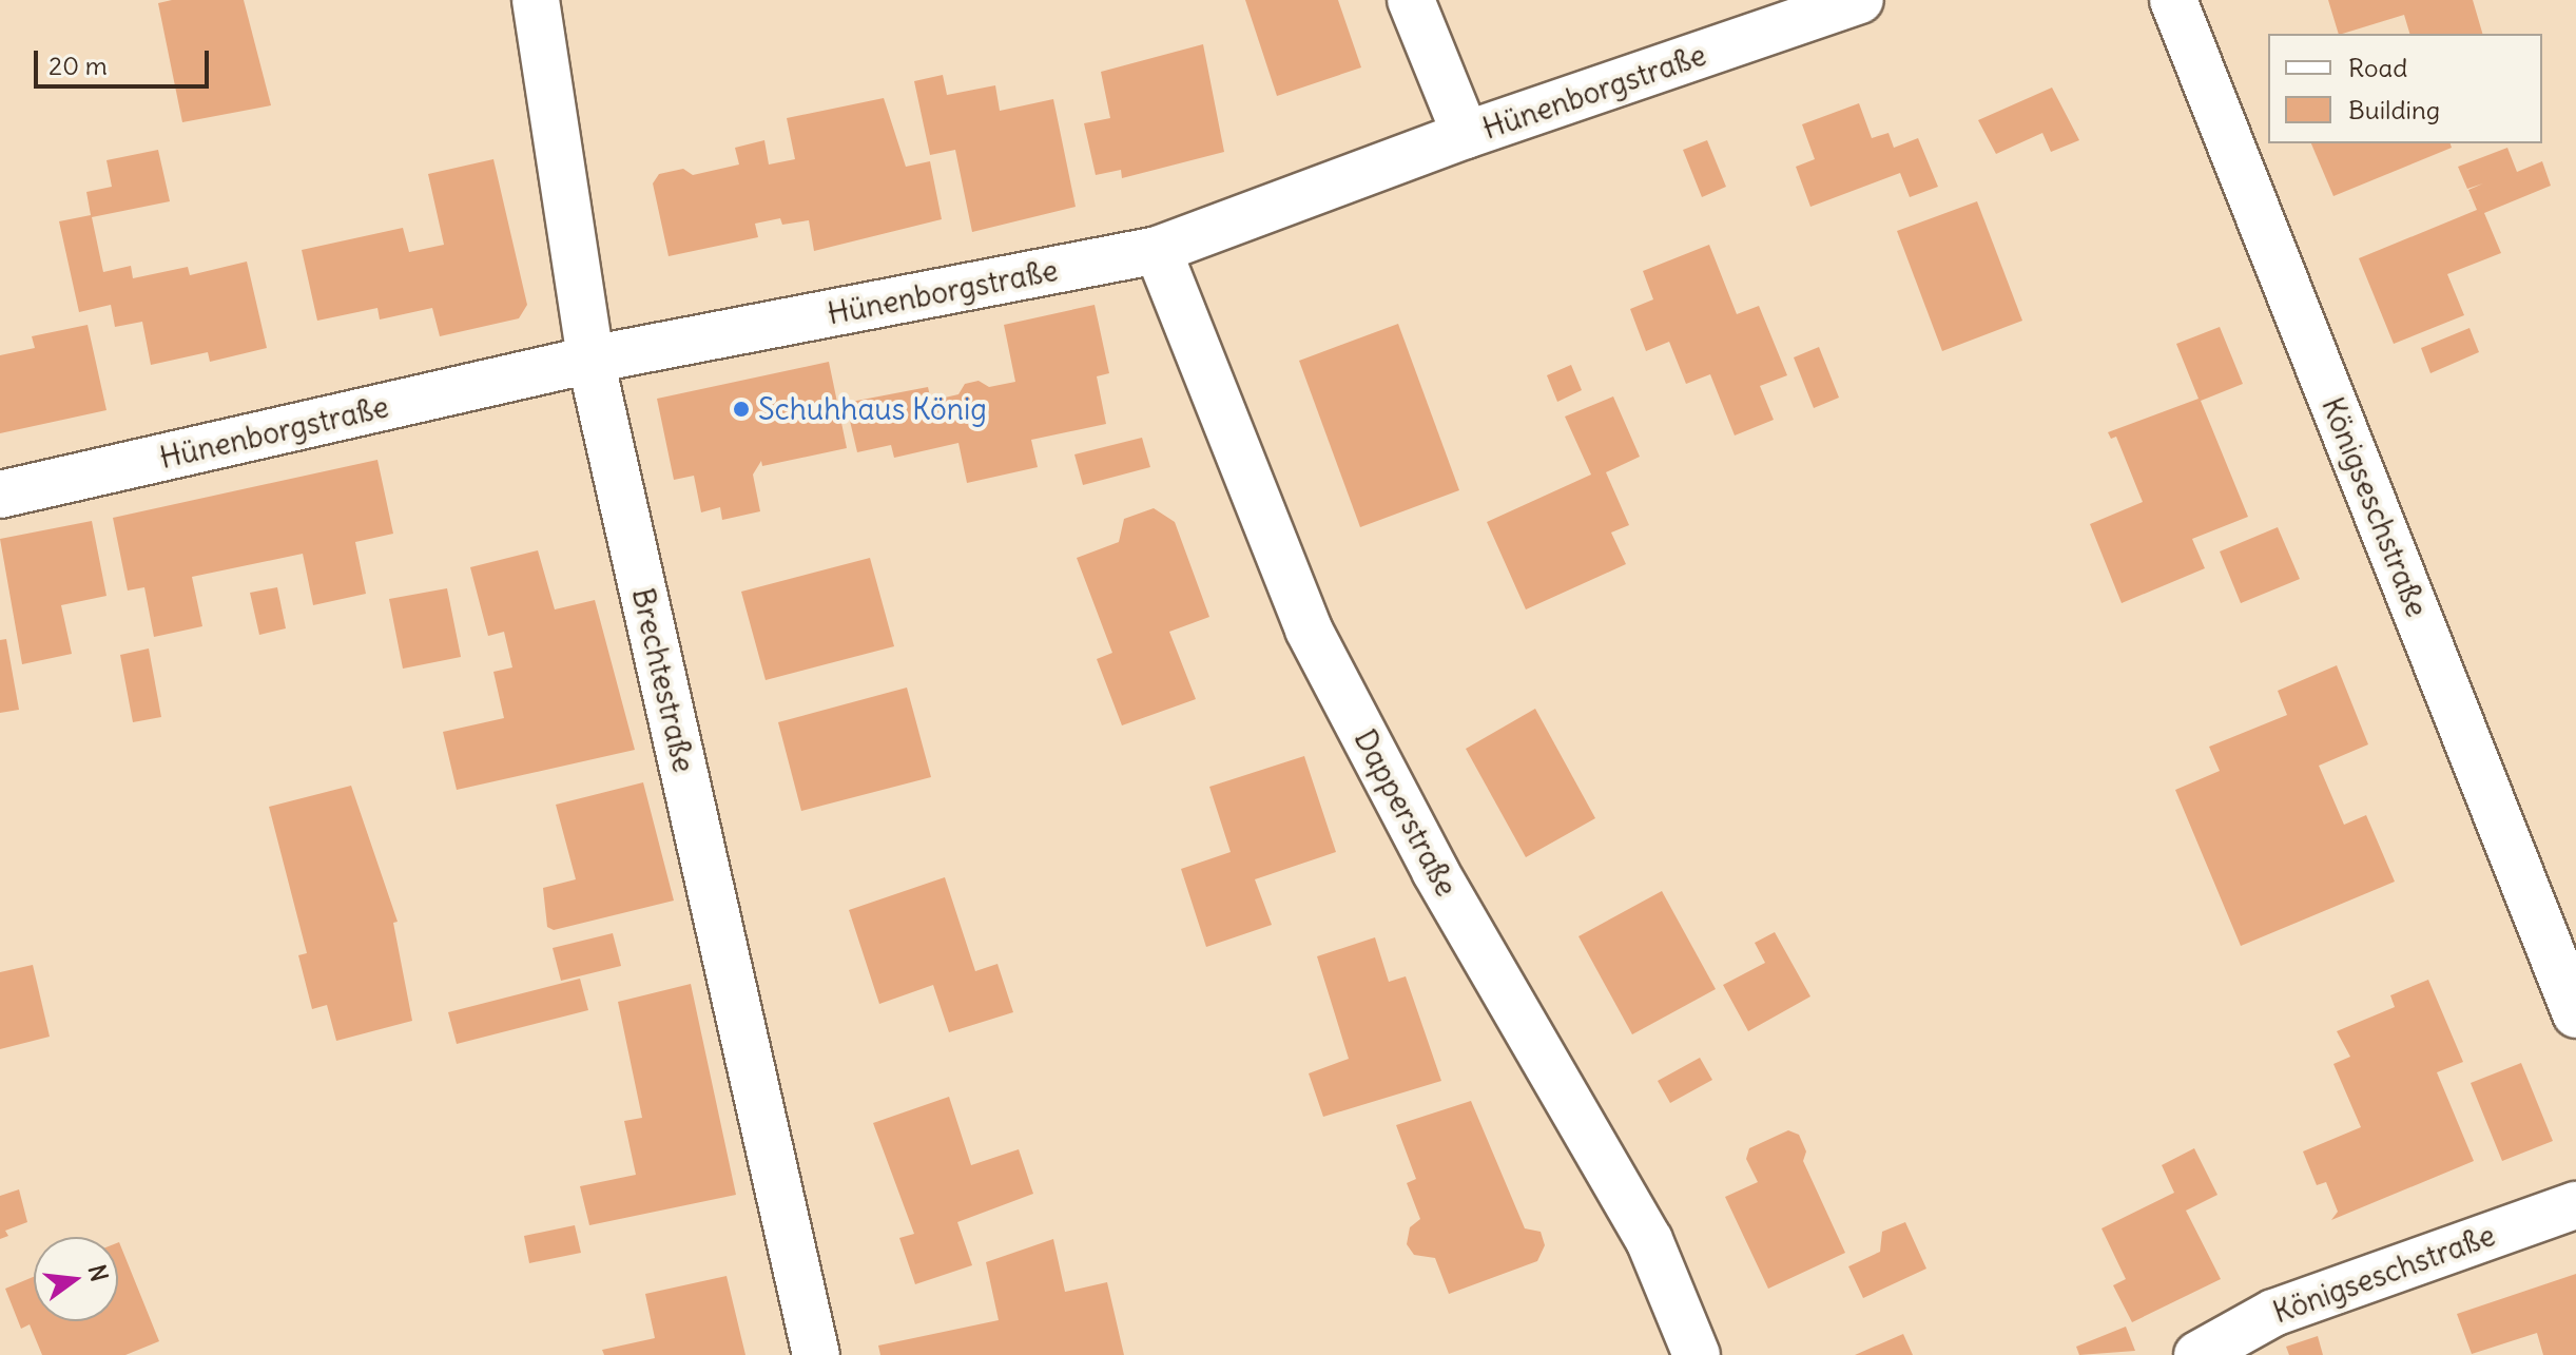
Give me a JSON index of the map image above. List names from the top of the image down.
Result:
{
  "streets": {
    "street": [
      "Hünenborgstraße",
      "Königseschstraße",
      "Brechtestraße",
      "Dapperstraße"
    ]
  },
  "crossings": [
    ["Hünenborgstraße", "Brechtestraße"],
    ["Hünenborgstraße", "Dapperstraße"]
  ],
  "places": ["Schuhhaus König"],
  "legend": ["Road", "Building"],
  "scale_bar": "20 m",
  "north": "right"
}
